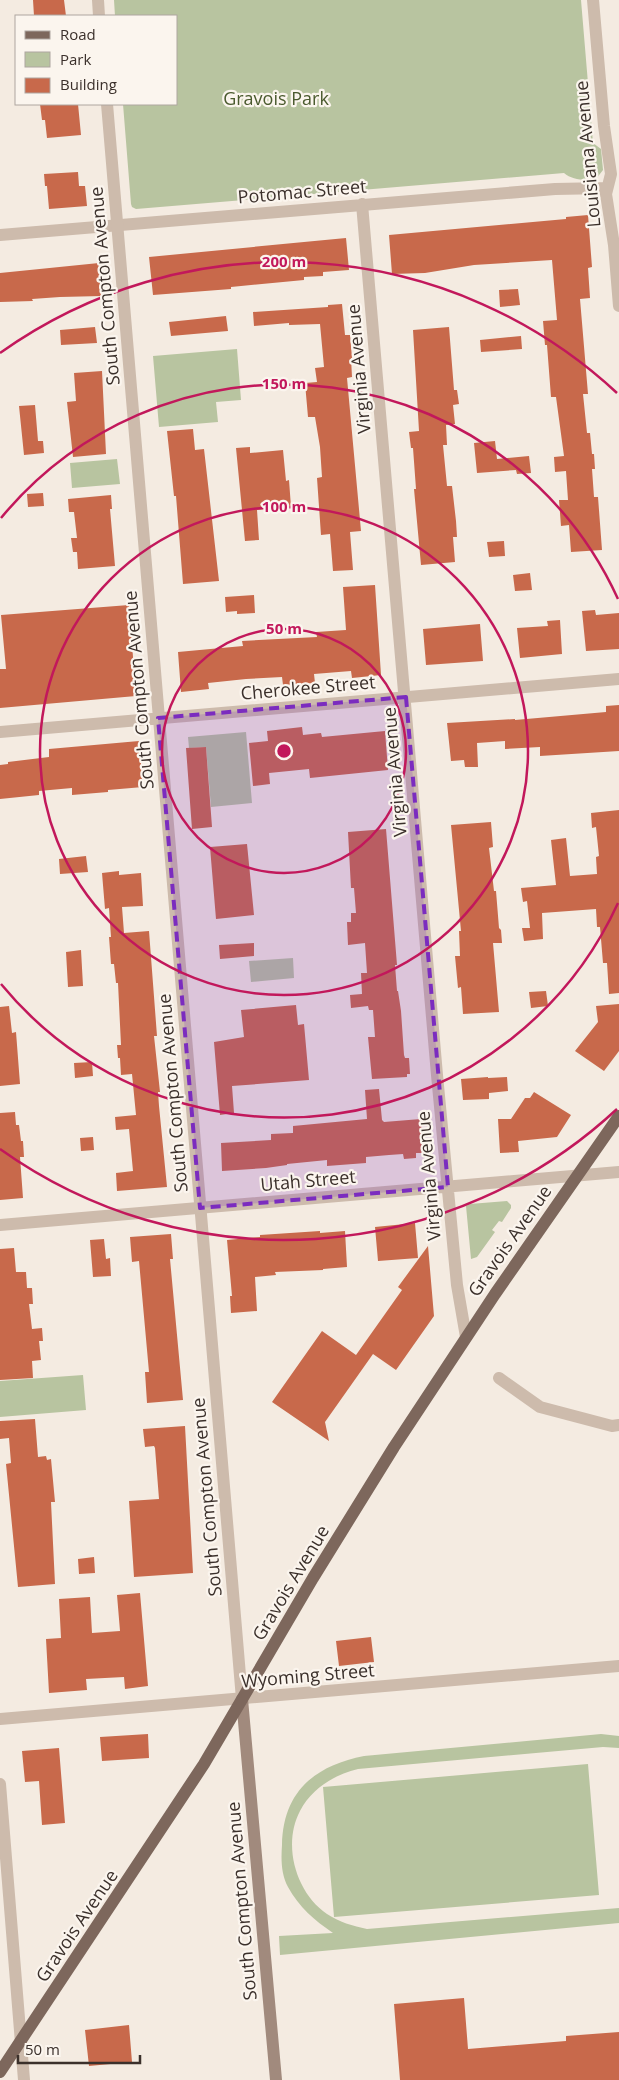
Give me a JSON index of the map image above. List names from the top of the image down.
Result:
{
  "streets": {
    "main road": ["South Compton Avenue", "Gravois Avenue"],
    "street": [
      "Louisiana Avenue",
      "Potomac Street",
      "Virginia Avenue",
      "Cherokee Street",
      "Utah Street",
      "Wyoming Street"
    ]
  },
  "crossings": [
    ["Louisiana Avenue", "Potomac Street"],
    ["Potomac Street", "South Compton Avenue"],
    ["Potomac Street", "Virginia Avenue"],
    ["South Compton Avenue", "Cherokee Street"],
    ["South Compton Avenue", "Utah Street"],
    ["South Compton Avenue", "Gravois Avenue"],
    ["South Compton Avenue", "Wyoming Street"],
    ["Virginia Avenue", "Cherokee Street"],
    ["Virginia Avenue", "Utah Street"],
    ["Virginia Avenue", "Gravois Avenue"],
    ["Utah Street", "Gravois Avenue"],
    ["Gravois Avenue", "Wyoming Street"]
  ],
  "parks": ["Gravois Park"],
  "legend": ["Road", "Park", "Building"],
  "scale_bar": "50 m",
  "rings": [
    "200 m",
    "150 m",
    "100 m",
    "50 m"
  ]
}
